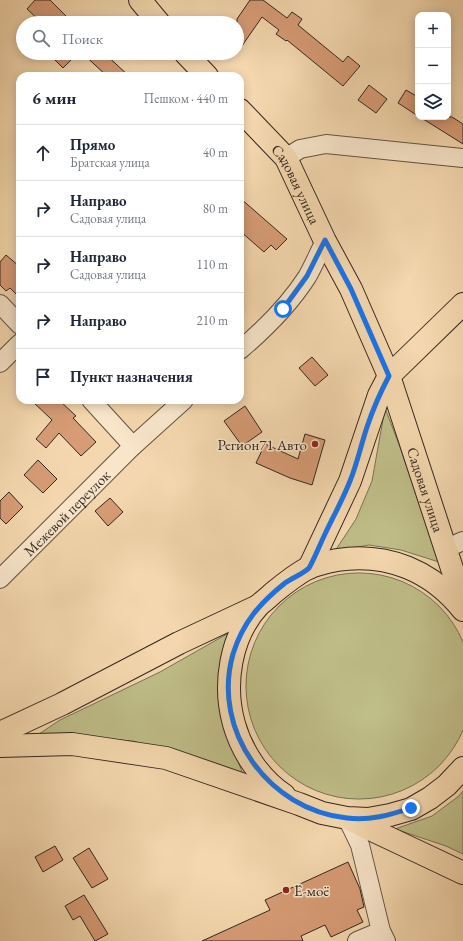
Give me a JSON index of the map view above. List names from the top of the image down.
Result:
{
  "streets": {
    "main road": ["Садовая улица"],
    "street": ["Межевой переулок"]
  },
  "places": ["Регион71 Авто", "Ё-моё"],
  "page": {
    "map_buttons": ["+", "−"],
    "search": "Поиск",
    "heading": ["6 мин", "Пешком · 440 m"],
    "list": [
      ["Прямо", "Братская улица", "40 m"],
      ["Направо", "Садовая улица", "80 m"],
      ["Направо", "Садовая улица", "110 m"],
      ["Направо", "210 m"],
      "Пункт назначения"
    ]
  }
}
